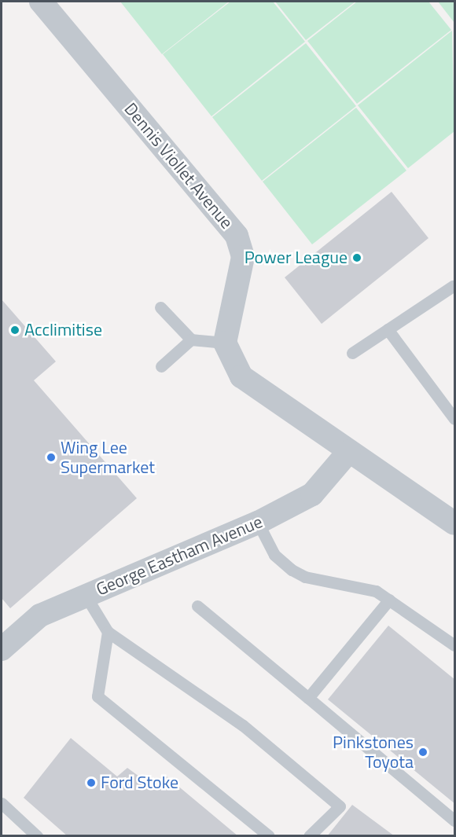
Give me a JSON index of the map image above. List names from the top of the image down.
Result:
{
  "streets": {
    "street": ["Dennis Viollet Avenue", "George Eastham Avenue"]
  },
  "places": [
    "Power League",
    "Acclimitise",
    "Wing Lee Supermarket",
    "Pinkstones Toyota",
    "Ford Stoke"
  ]
}
